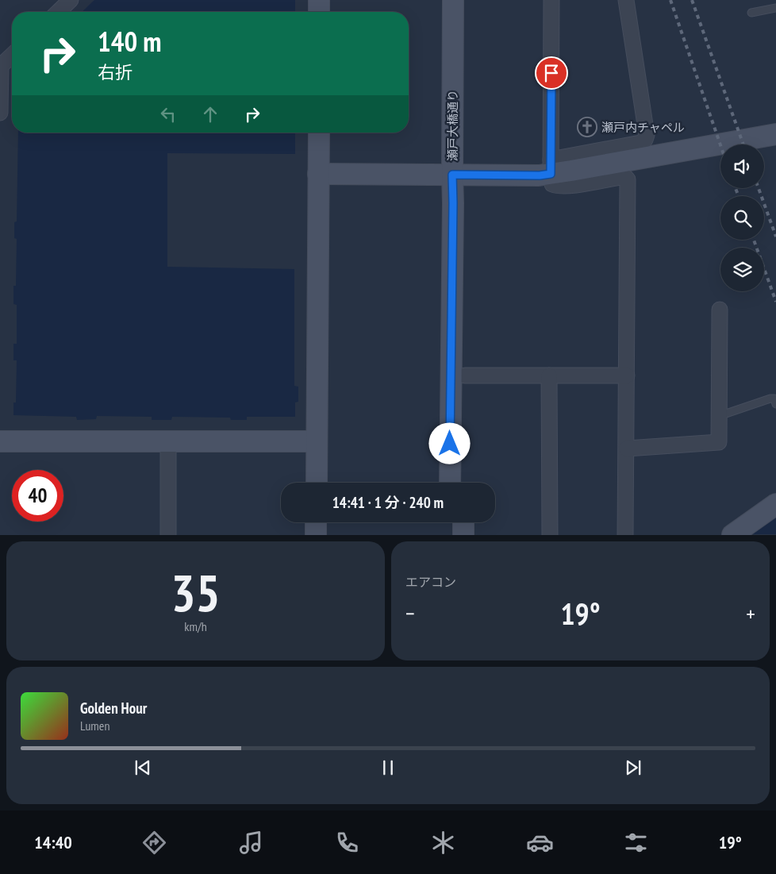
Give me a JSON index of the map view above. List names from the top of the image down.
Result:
{
  "streets": {
    "street": ["瀬戸大橋通り"]
  },
  "places": {
    "church": ["瀬戸内チャペル"]
  },
  "page": {
    "turn": ["140 m", "右折"],
    "limit": "40",
    "trip": "14:41 · 1 分 · 240 m",
    "tile": [
      ["35", "km/h"],
      "エアコン"
    ],
    "heat": ["−", "19°", "+"],
    "song": ["Golden Hour", "Lumen"],
    "tabs": ["14:40", "19°"]
  }
}
